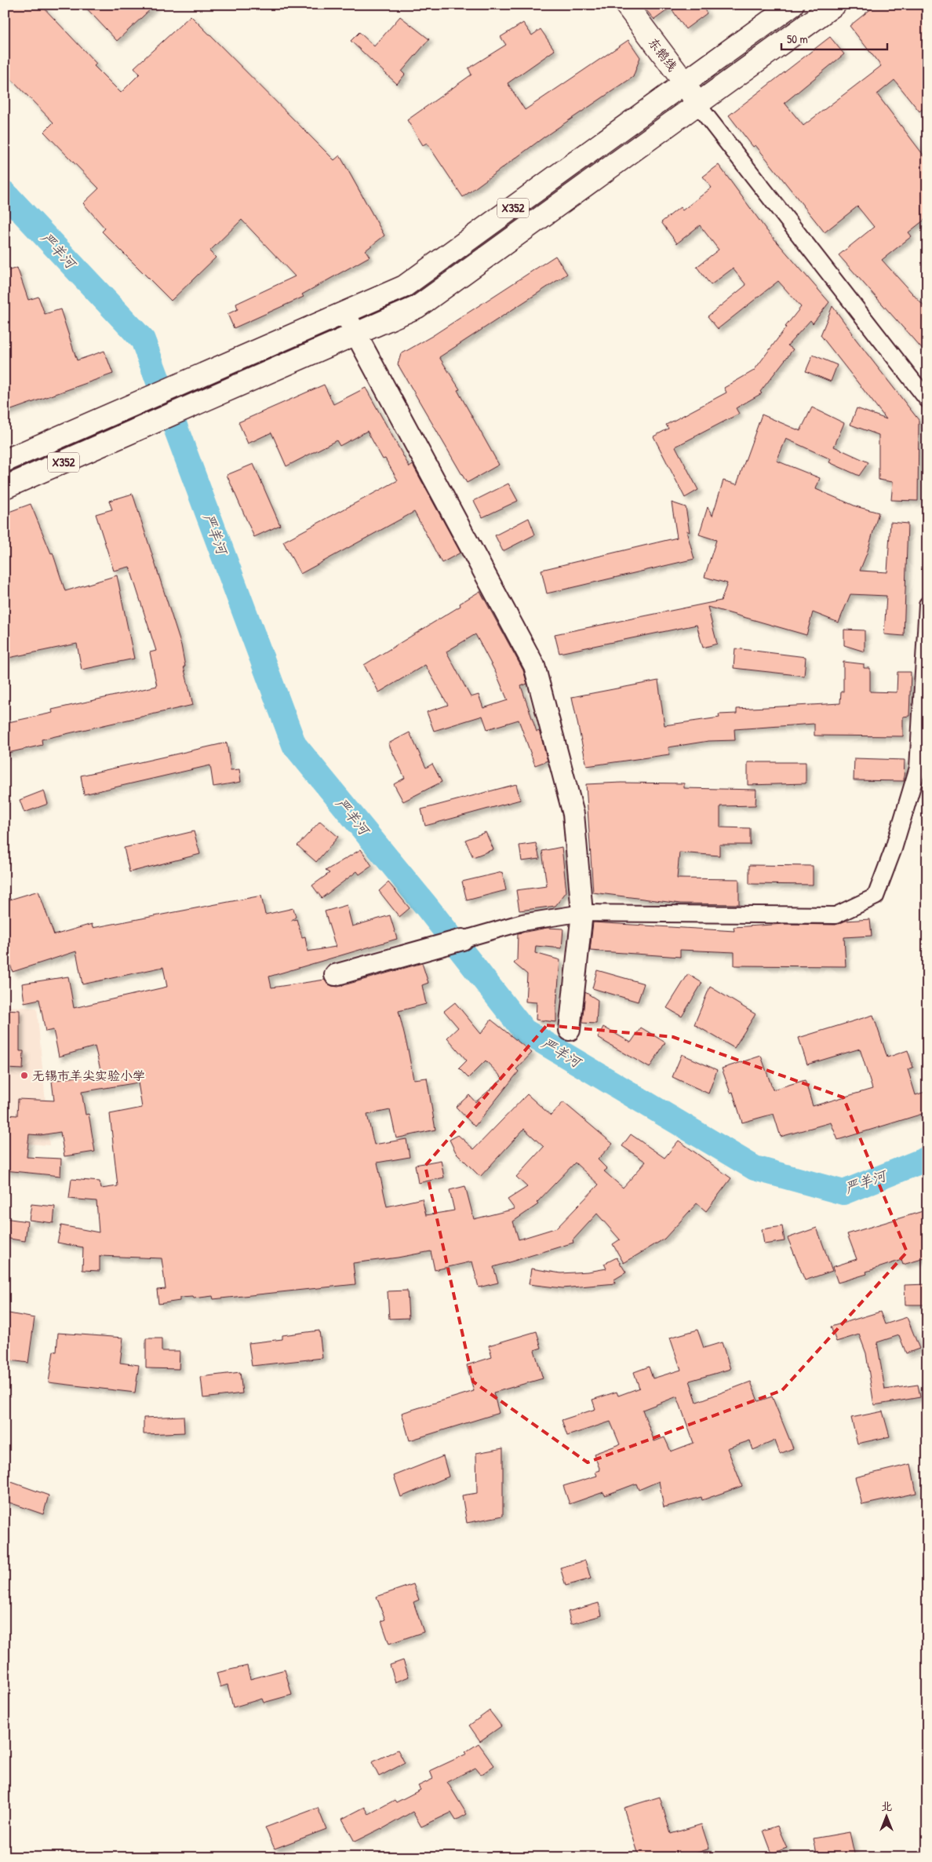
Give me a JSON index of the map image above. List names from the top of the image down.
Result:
{
  "streets": {
    "main road": ["东鹅线", "X352"]
  },
  "crossings": [
    ["东鹅线", "X352"]
  ],
  "water": ["严羊河"],
  "places": ["无锡市羊尖实验小学"],
  "scale_bar": "50 m",
  "north": "top"
}
